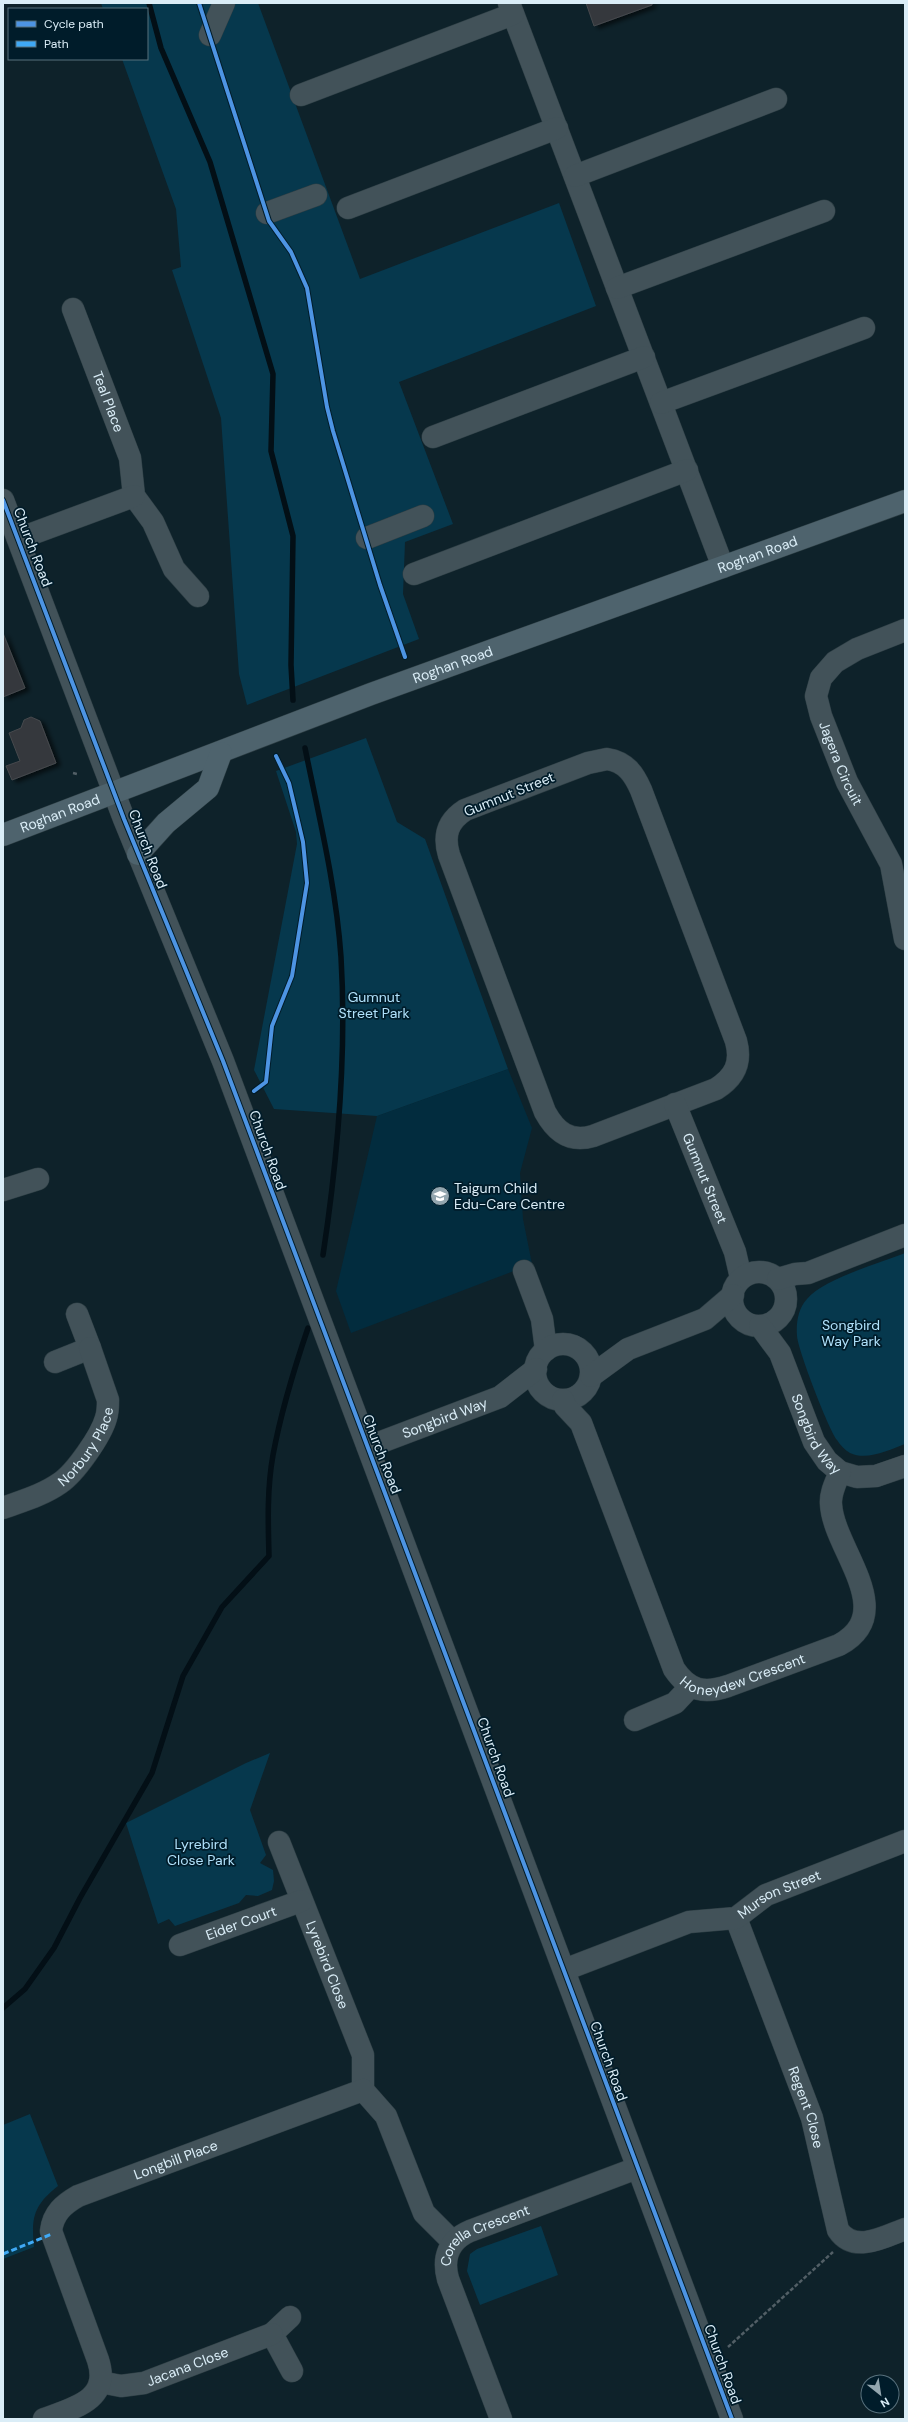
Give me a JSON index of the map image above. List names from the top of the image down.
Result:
{
  "streets": {
    "main road": ["Roghan Road"],
    "street": [
      "Teal Place",
      "Church Road",
      "Jagera Circuit",
      "Gumnut Street",
      "Songbird Way",
      "Norbury Place",
      "Honeydew Crescent",
      "Murson Street",
      "Eider Court",
      "Lyrebird Close",
      "Regent Close",
      "Longbill Place",
      "Corella Crescent",
      "Jacana Close"
    ]
  },
  "crossings": [
    ["Church Road", "Roghan Road"],
    ["Church Road", "Songbird Way"],
    ["Church Road", "Murson Street"],
    ["Church Road", "Corella Crescent"],
    ["Gumnut Street", "Songbird Way"],
    ["Songbird Way", "Honeydew Crescent"],
    ["Murson Street", "Regent Close"],
    ["Eider Court", "Lyrebird Close"],
    ["Lyrebird Close", "Longbill Place"],
    ["Longbill Place", "Jacana Close"]
  ],
  "parks": ["Gumnut Street Park", "Songbird Way Park", "Lyrebird Close Park"],
  "places": {
    "school or university": ["Taigum Child Edu-Care Centre"]
  },
  "legend": ["Cycle path", "Path"],
  "north": "bottom right"
}
